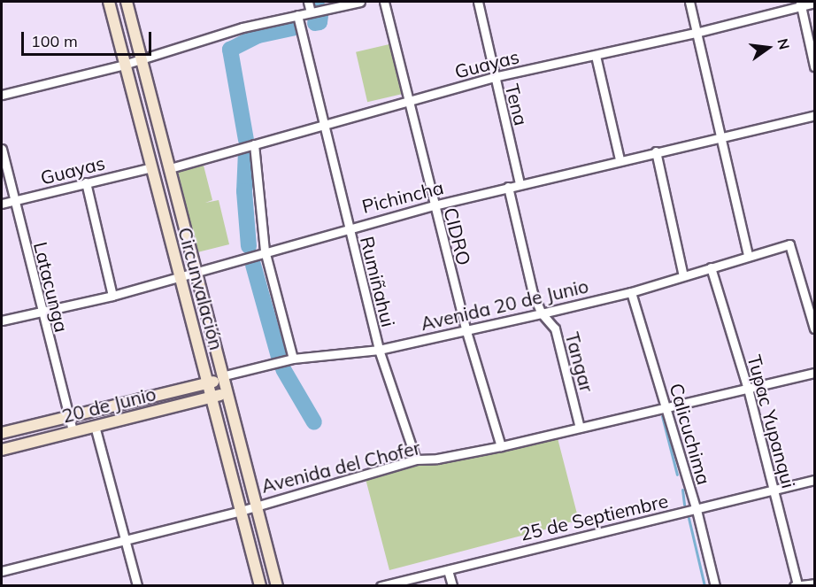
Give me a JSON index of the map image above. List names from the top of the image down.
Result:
{
  "streets": {
    "main road": ["Circunvalación", "20 de Junio"],
    "street": [
      "Guayas",
      "Tena",
      "Pichincha",
      "CIDRO",
      "Rumiñahui",
      "Latacunga",
      "Avenida 20 de Junio",
      "Tangar",
      "Tupac Yupanqui",
      "Calicuchima",
      "Avenida del Chofer",
      "25 de Septiembre"
    ]
  },
  "crossings": [
    ["Guayas", "Tena"],
    ["Guayas", "CIDRO"],
    ["Guayas", "Rumiñahui"],
    ["Guayas", "Latacunga"],
    ["Guayas", "Circunvalación"],
    ["Tena", "Pichincha"],
    ["Pichincha", "CIDRO"],
    ["Pichincha", "Rumiñahui"],
    ["Pichincha", "Latacunga"],
    ["Pichincha", "Circunvalación"],
    ["Pichincha", "Tangar"],
    ["CIDRO", "Avenida 20 de Junio"],
    ["CIDRO", "Avenida del Chofer"],
    ["Rumiñahui", "Avenida 20 de Junio"],
    ["Rumiñahui", "Avenida del Chofer"],
    ["Latacunga", "20 de Junio"],
    ["Circunvalación", "Avenida 20 de Junio"],
    ["Circunvalación", "20 de Junio"],
    ["Circunvalación", "Avenida del Chofer"],
    ["Avenida 20 de Junio", "Tangar"],
    ["Avenida 20 de Junio", "20 de Junio"],
    ["Avenida 20 de Junio", "Tupac Yupanqui"],
    ["Avenida 20 de Junio", "Calicuchima"],
    ["Tangar", "Avenida del Chofer"],
    ["Tupac Yupanqui", "Avenida del Chofer"],
    ["Tupac Yupanqui", "25 de Septiembre"],
    ["Calicuchima", "Avenida del Chofer"],
    ["Calicuchima", "25 de Septiembre"]
  ],
  "scale_bar": "100 m",
  "north": "right"
}
